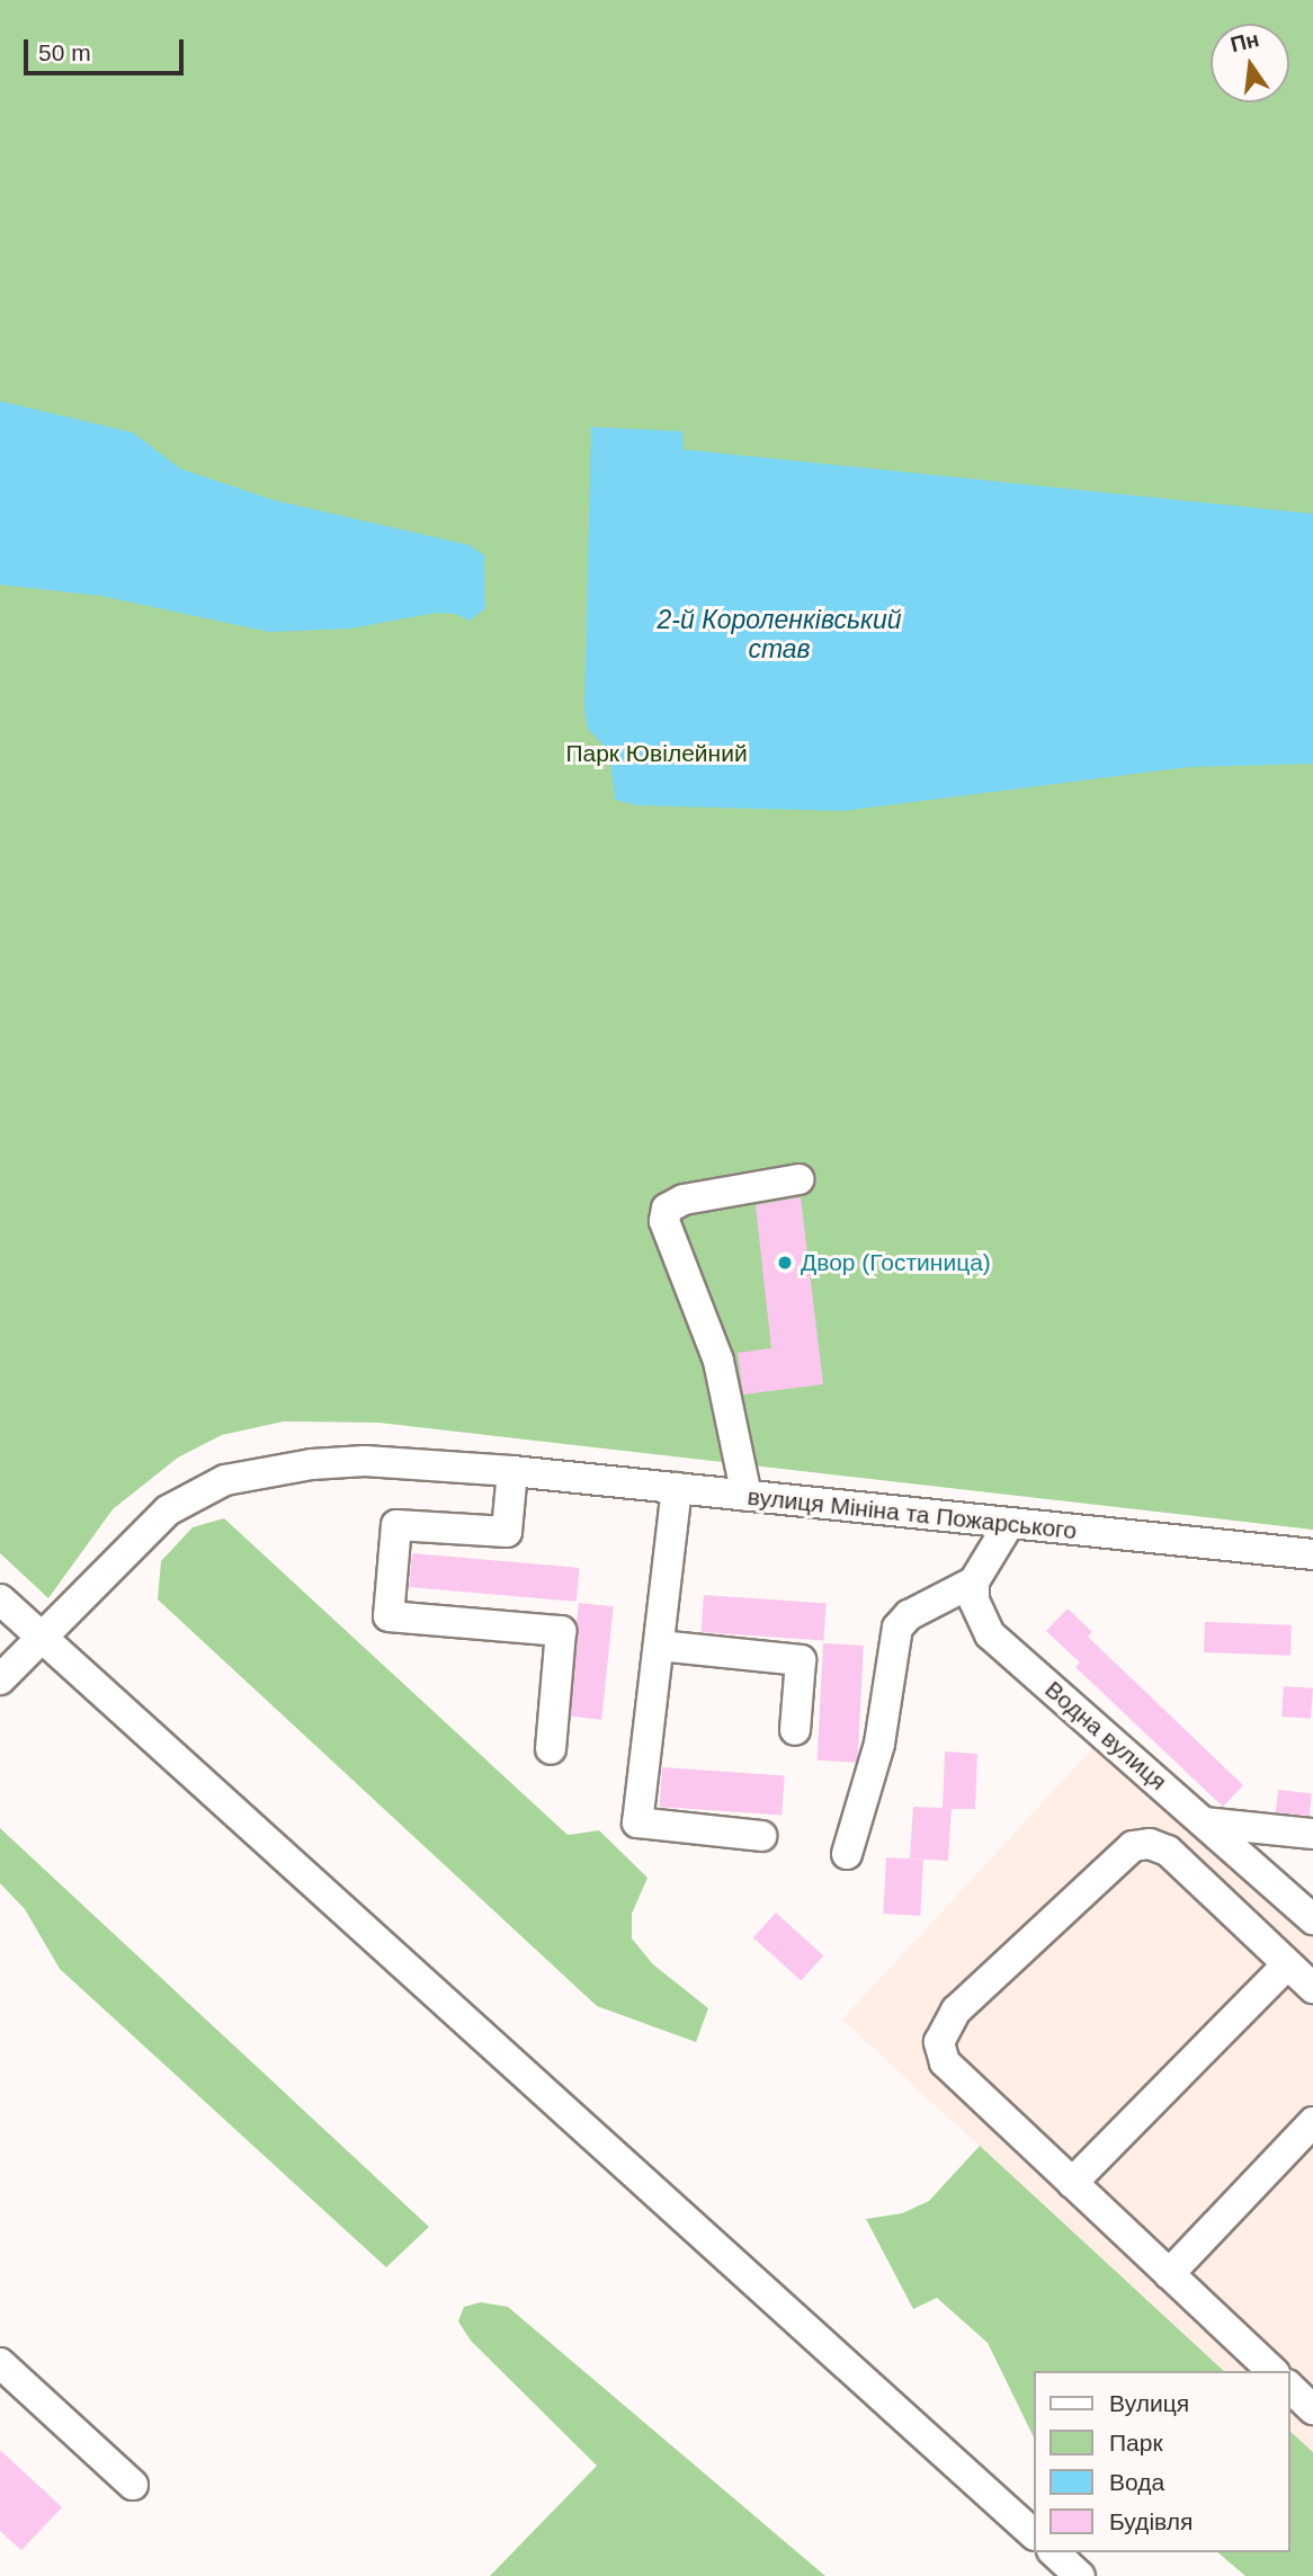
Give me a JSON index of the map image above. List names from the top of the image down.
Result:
{
  "streets": {
    "street": ["вулиця Мініна та Пожарського", "Водна вулиця"]
  },
  "water": ["2-й Короленківський став"],
  "parks": ["Парк Ювілейний"],
  "places": ["Двор (Гостиница)"],
  "legend": [
    "Вулиця",
    "Парк",
    "Вода",
    "Будівля"
  ],
  "scale_bar": "50 m",
  "north": "top"
}
